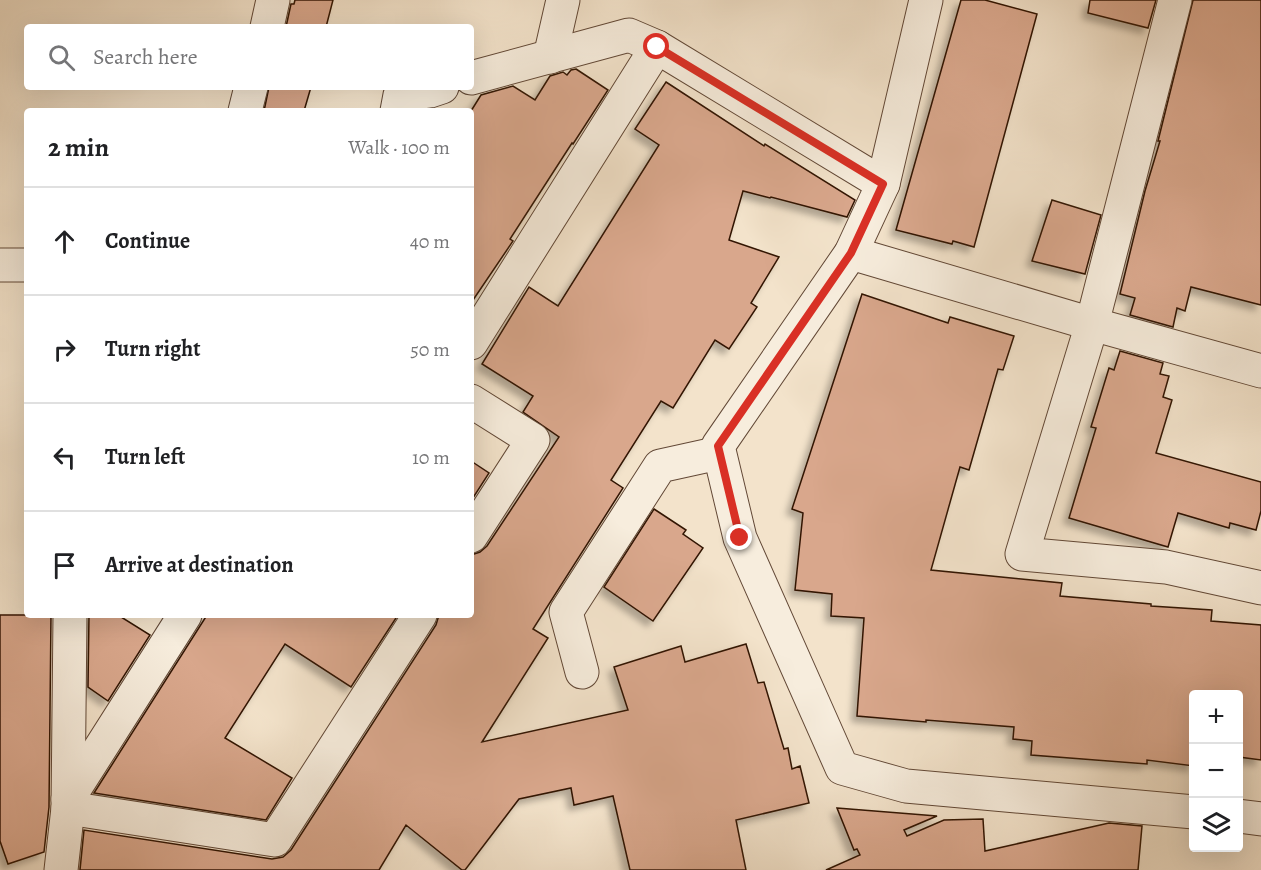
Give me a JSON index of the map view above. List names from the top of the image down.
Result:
{
  "page": {
    "search": "Search here",
    "heading": ["2 min", "Walk · 100 m"],
    "list": [
      ["Continue", "40 m"],
      ["Turn right", "50 m"],
      ["Turn left", "10 m"],
      "Arrive at destination"
    ],
    "map_buttons": ["+", "−"]
  }
}
